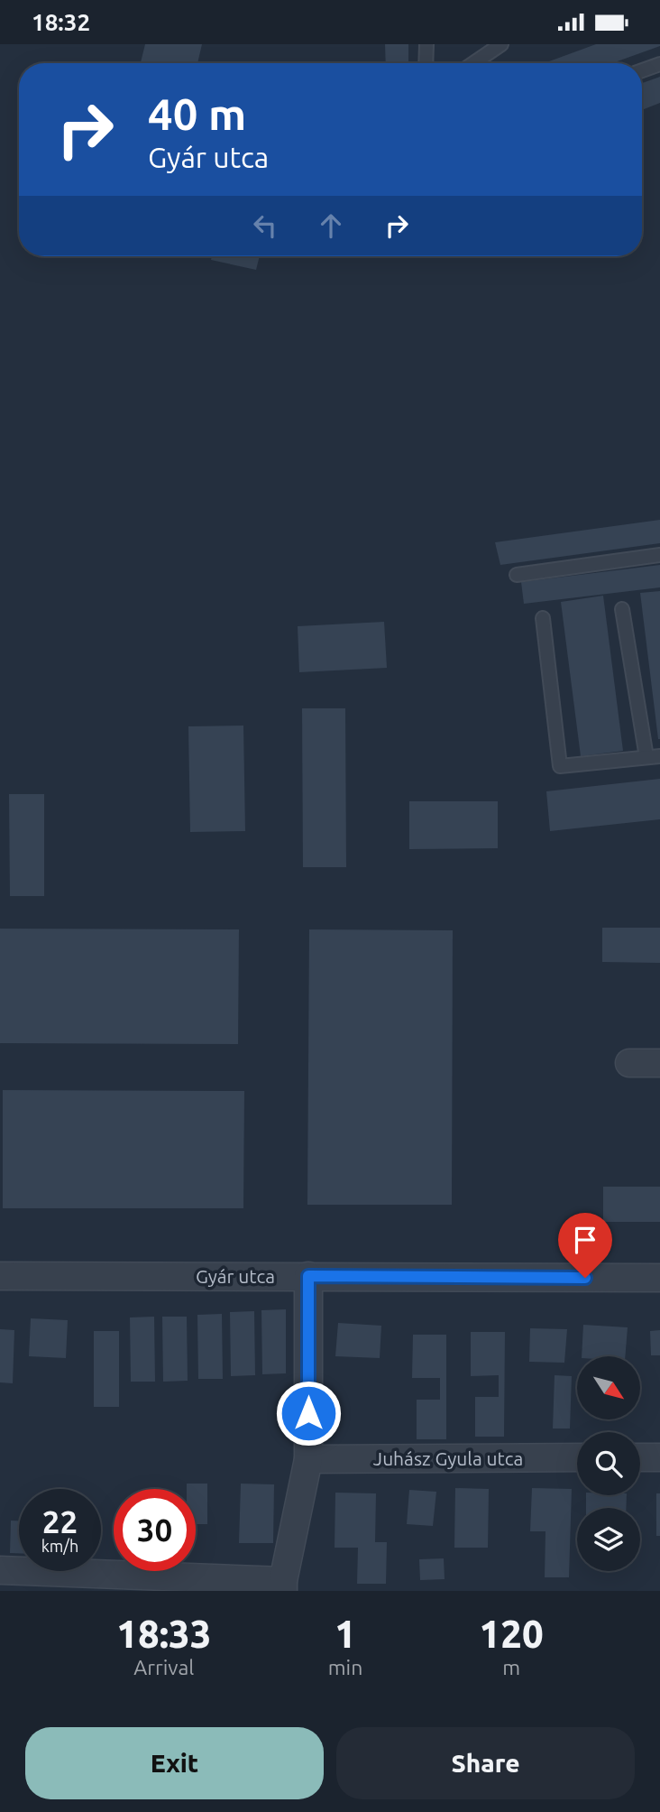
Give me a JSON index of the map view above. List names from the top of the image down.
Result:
{
  "streets": {
    "street": ["Gyár utca", "Juhász Gyula utca"]
  },
  "north": "bottom right",
  "page": {
    "status": "18:32",
    "turn": ["40 m", "Gyár utca"],
    "speed": "22 km/h",
    "limit": "30",
    "eta": [
      "18:33",
      "Arrival",
      "1",
      "min",
      "120",
      "m"
    ],
    "buttons": ["Exit", "Share"]
  }
}
